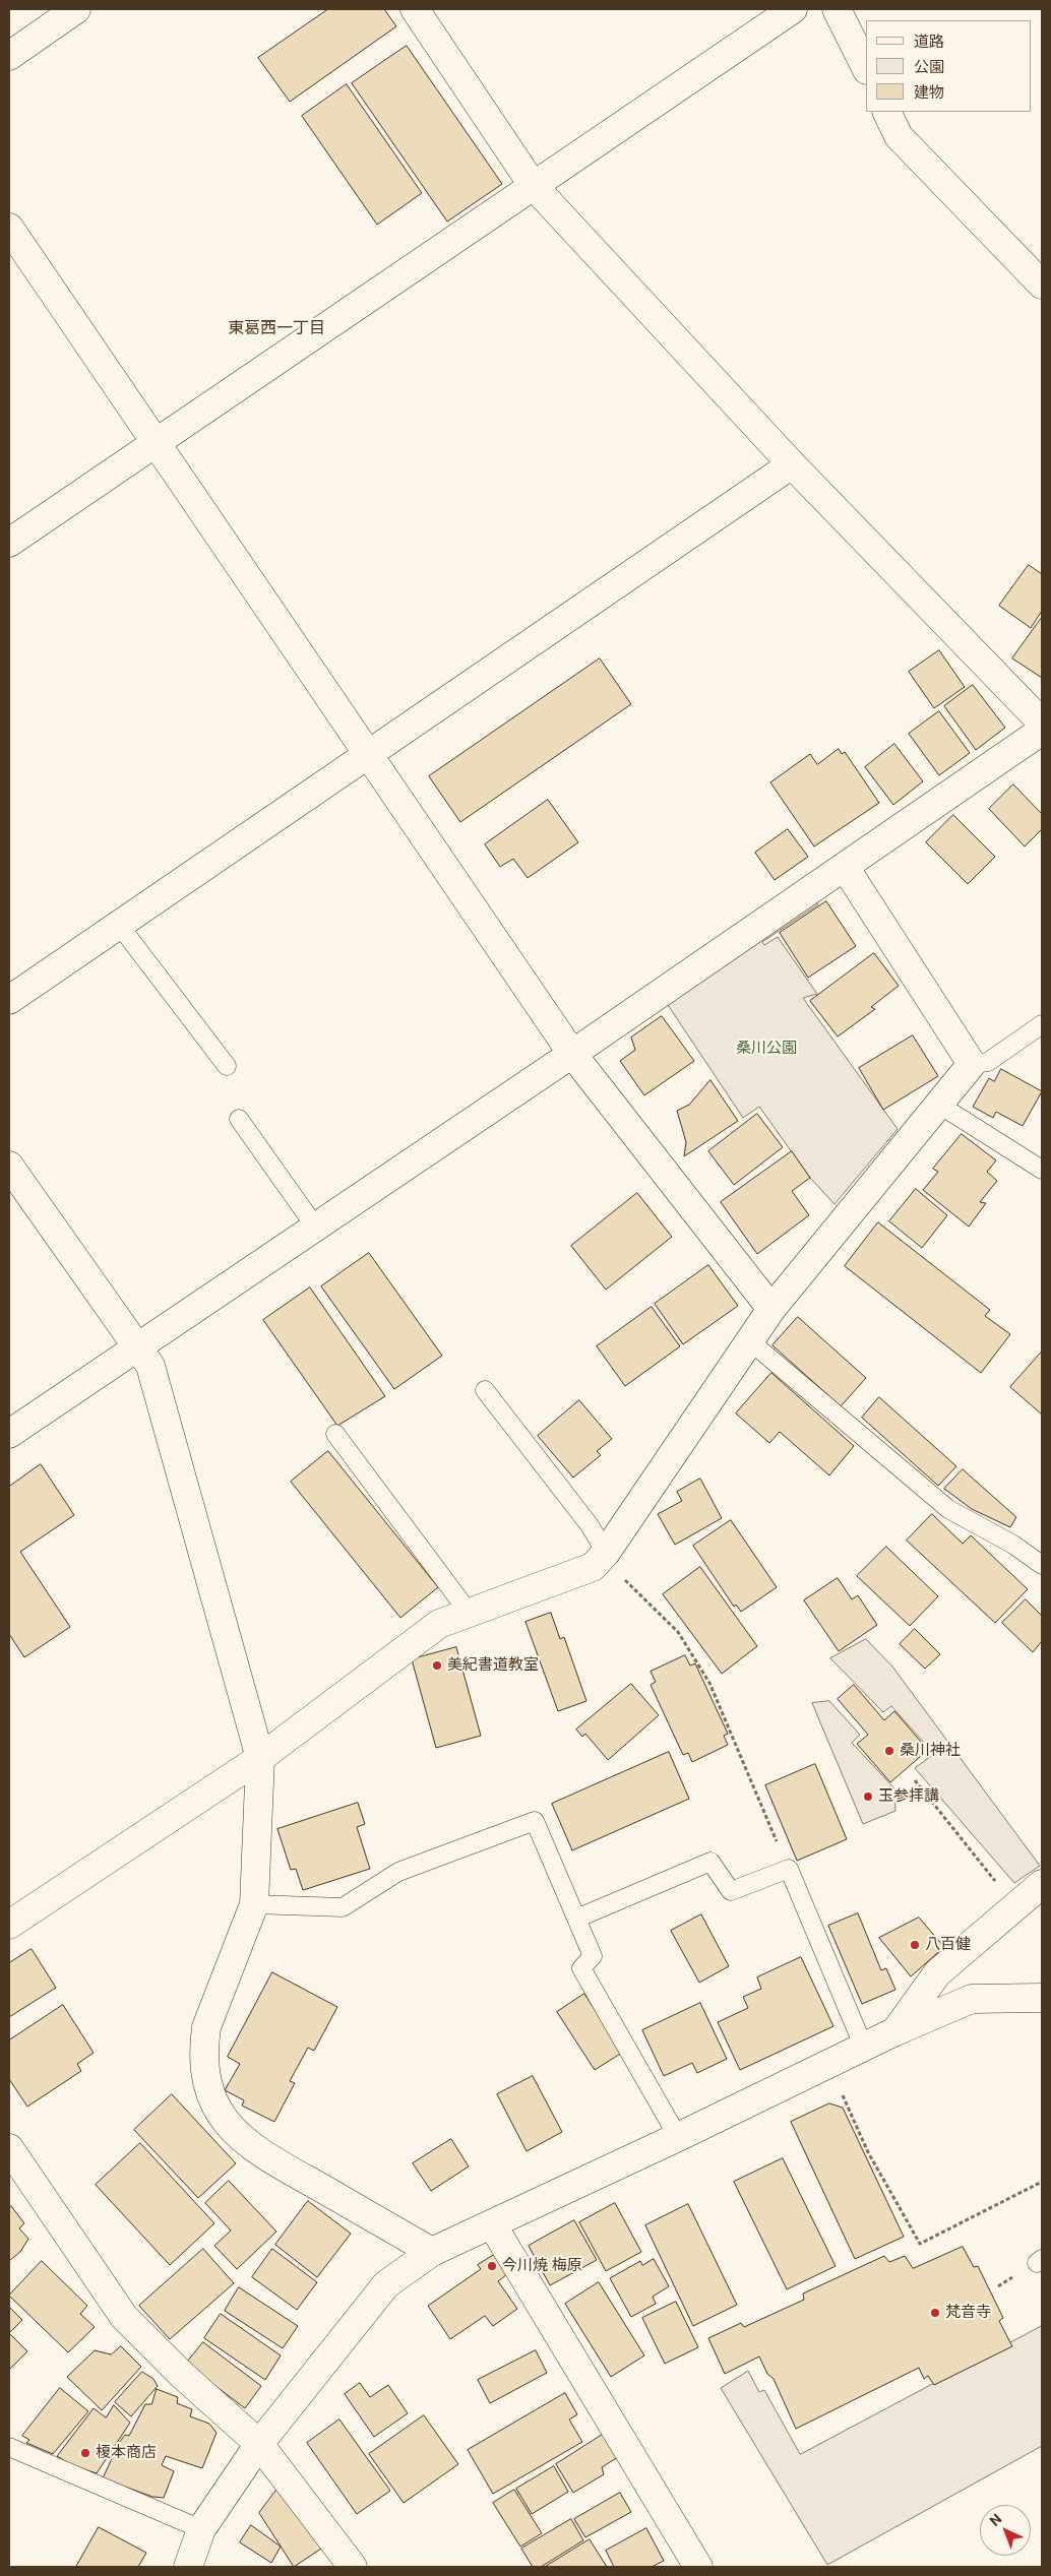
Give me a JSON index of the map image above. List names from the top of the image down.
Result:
{
  "districts": ["東葛西一丁目"],
  "parks": ["桑川公園"],
  "places": [
    "美紀書道教室",
    "桑川神社",
    "玉参拝講",
    "八百健",
    "今川焼 梅原",
    "梵音寺",
    "榎本商店"
  ],
  "legend": ["道路", "公園", "建物"],
  "north": "top left"
}
